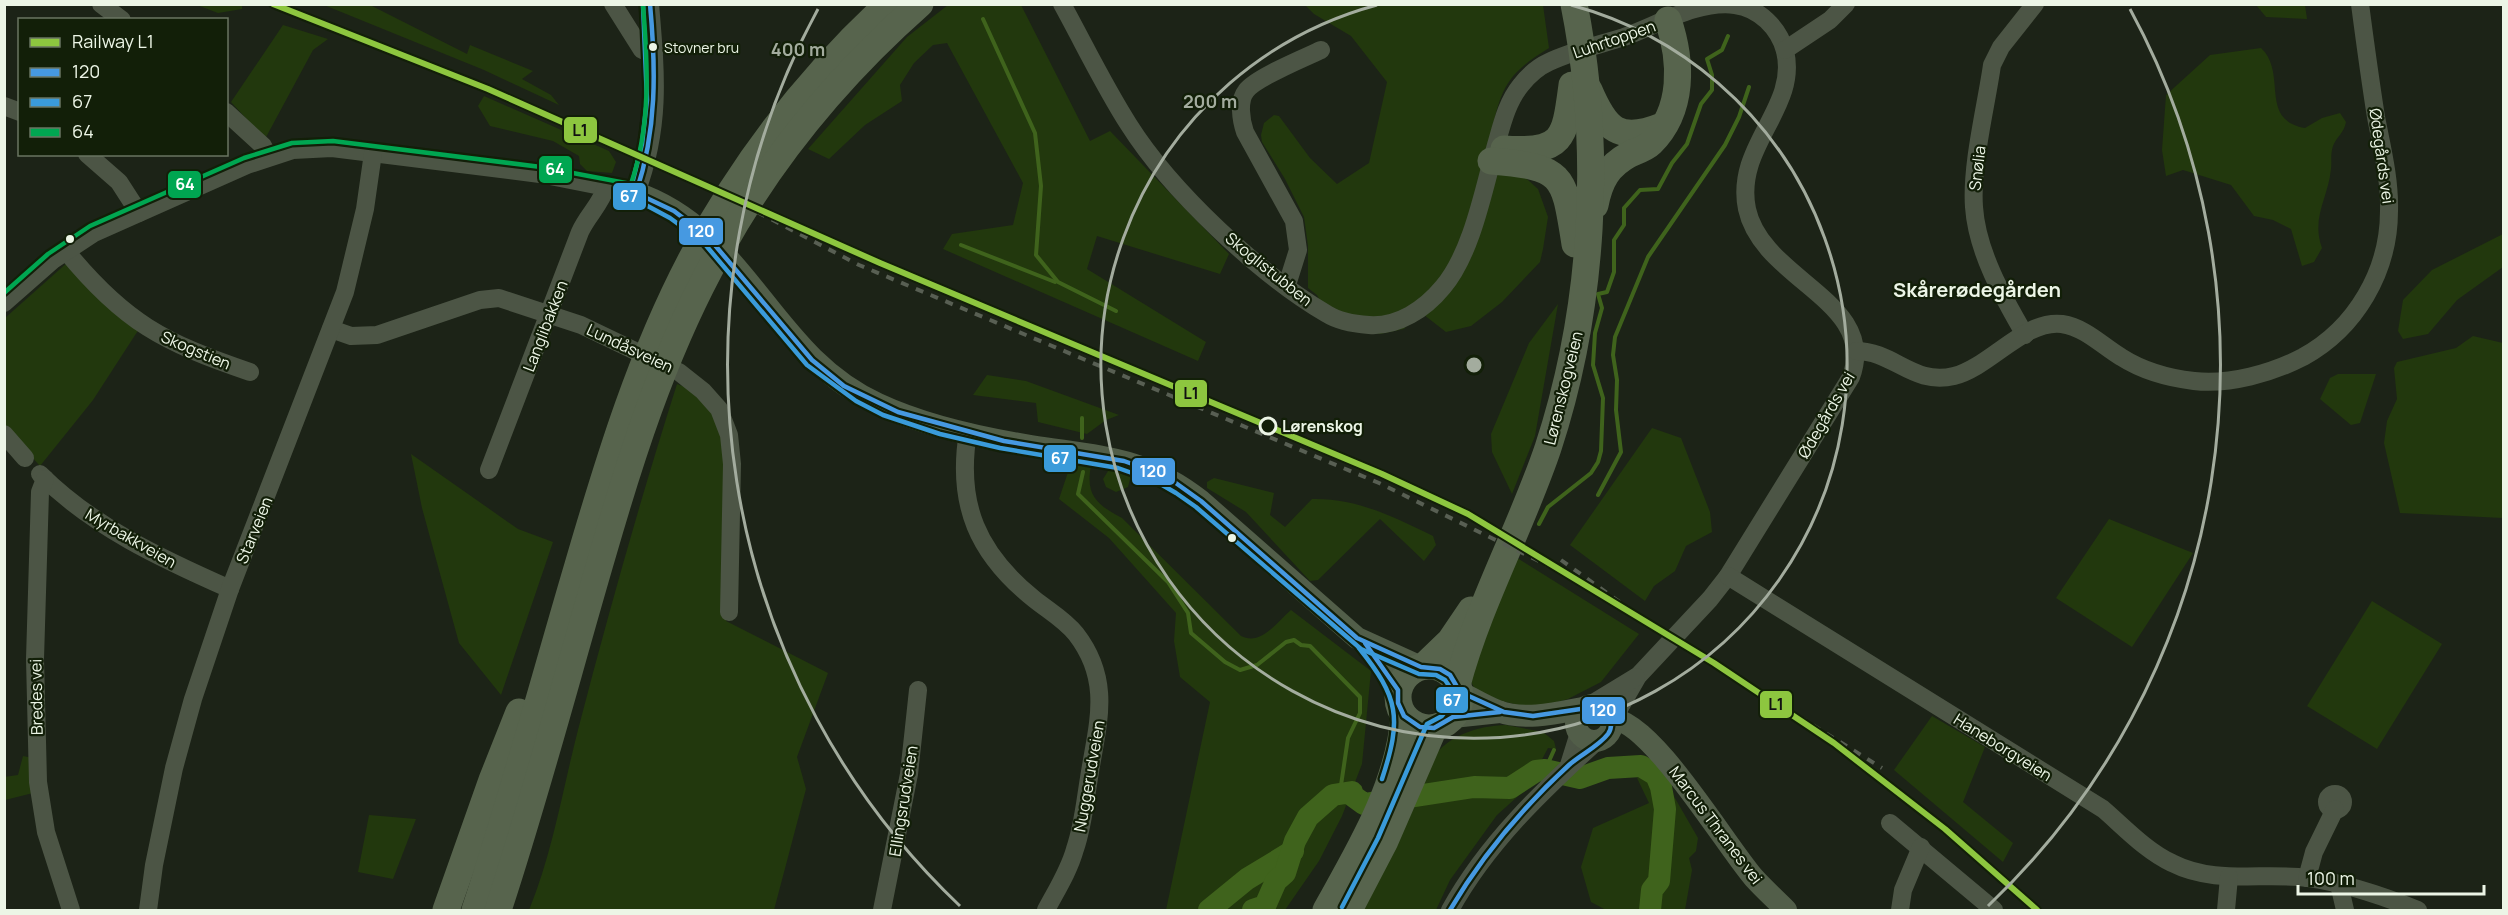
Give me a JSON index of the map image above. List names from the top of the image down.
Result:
{
  "streets": {
    "highway": ["Lørenskogveien"],
    "main road": ["Marcus Thranes vei"],
    "street": [
      "Luhrtoppen",
      "Ødegårds vei",
      "Snølia",
      "Skoglistubben",
      "Langlibakken",
      "Lundåsveien",
      "Skogstien",
      "Starveien",
      "Myrbakkveien",
      "Bredes vei",
      "Haneborgveien",
      "Nuggerudveien",
      "Ellingsrudveien"
    ]
  },
  "crossings": [
    ["Luhrtoppen", "Ødegårds vei"],
    ["Luhrtoppen", "Skoglistubben"],
    ["Ødegårds vei", "Snølia"],
    ["Ødegårds vei", "Haneborgveien"],
    ["Langlibakken", "Lundåsveien"],
    ["Lundåsveien", "Starveien"],
    ["Lørenskogveien", "Marcus Thranes vei"],
    ["Starveien", "Myrbakkveien"],
    ["Myrbakkveien", "Bredes vei"]
  ],
  "districts": ["Skårerødegården"],
  "places": ["Stovner bru", "Lørenskog"],
  "lines": [
    "rail line L1",
    "transit line 120",
    "transit line 67",
    "transit line 64"
  ],
  "legend": [
    "Railway L1",
    "120",
    "67",
    "64"
  ],
  "scale_bar": "100 m",
  "rings": ["400 m", "200 m"]
}
